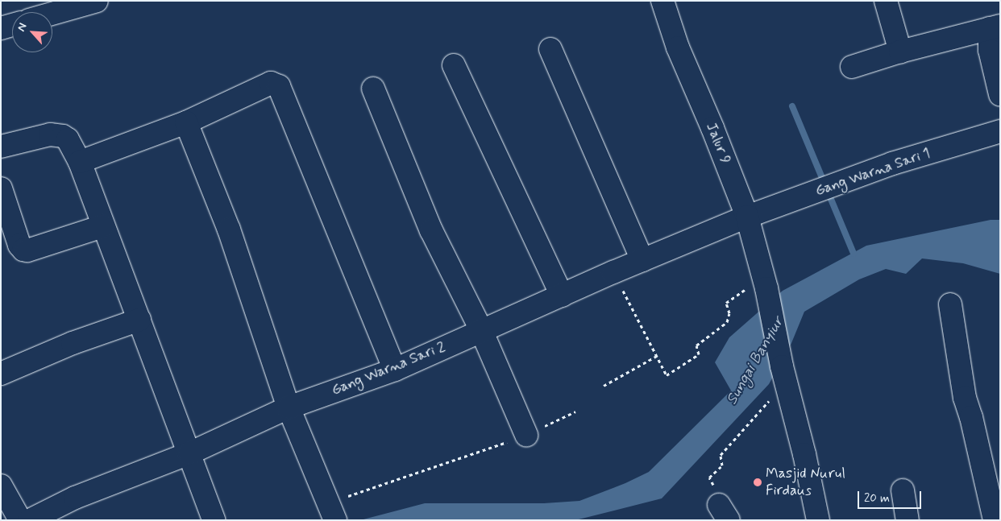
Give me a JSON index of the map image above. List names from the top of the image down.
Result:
{
  "streets": {
    "street": ["Jalur 9", "Gang Warna Sari 1", "Gang Warna Sari 2"]
  },
  "crossings": [
    ["Jalur 9", "Gang Warna Sari 1"],
    ["Jalur 9", "Gang Warna Sari 2"],
    ["Gang Warna Sari 1", "Gang Warna Sari 2"]
  ],
  "water": ["Sungai Banyiur"],
  "places": ["Masjid Nurul Firdaus"],
  "scale_bar": "20 m",
  "north": "top left"
}
